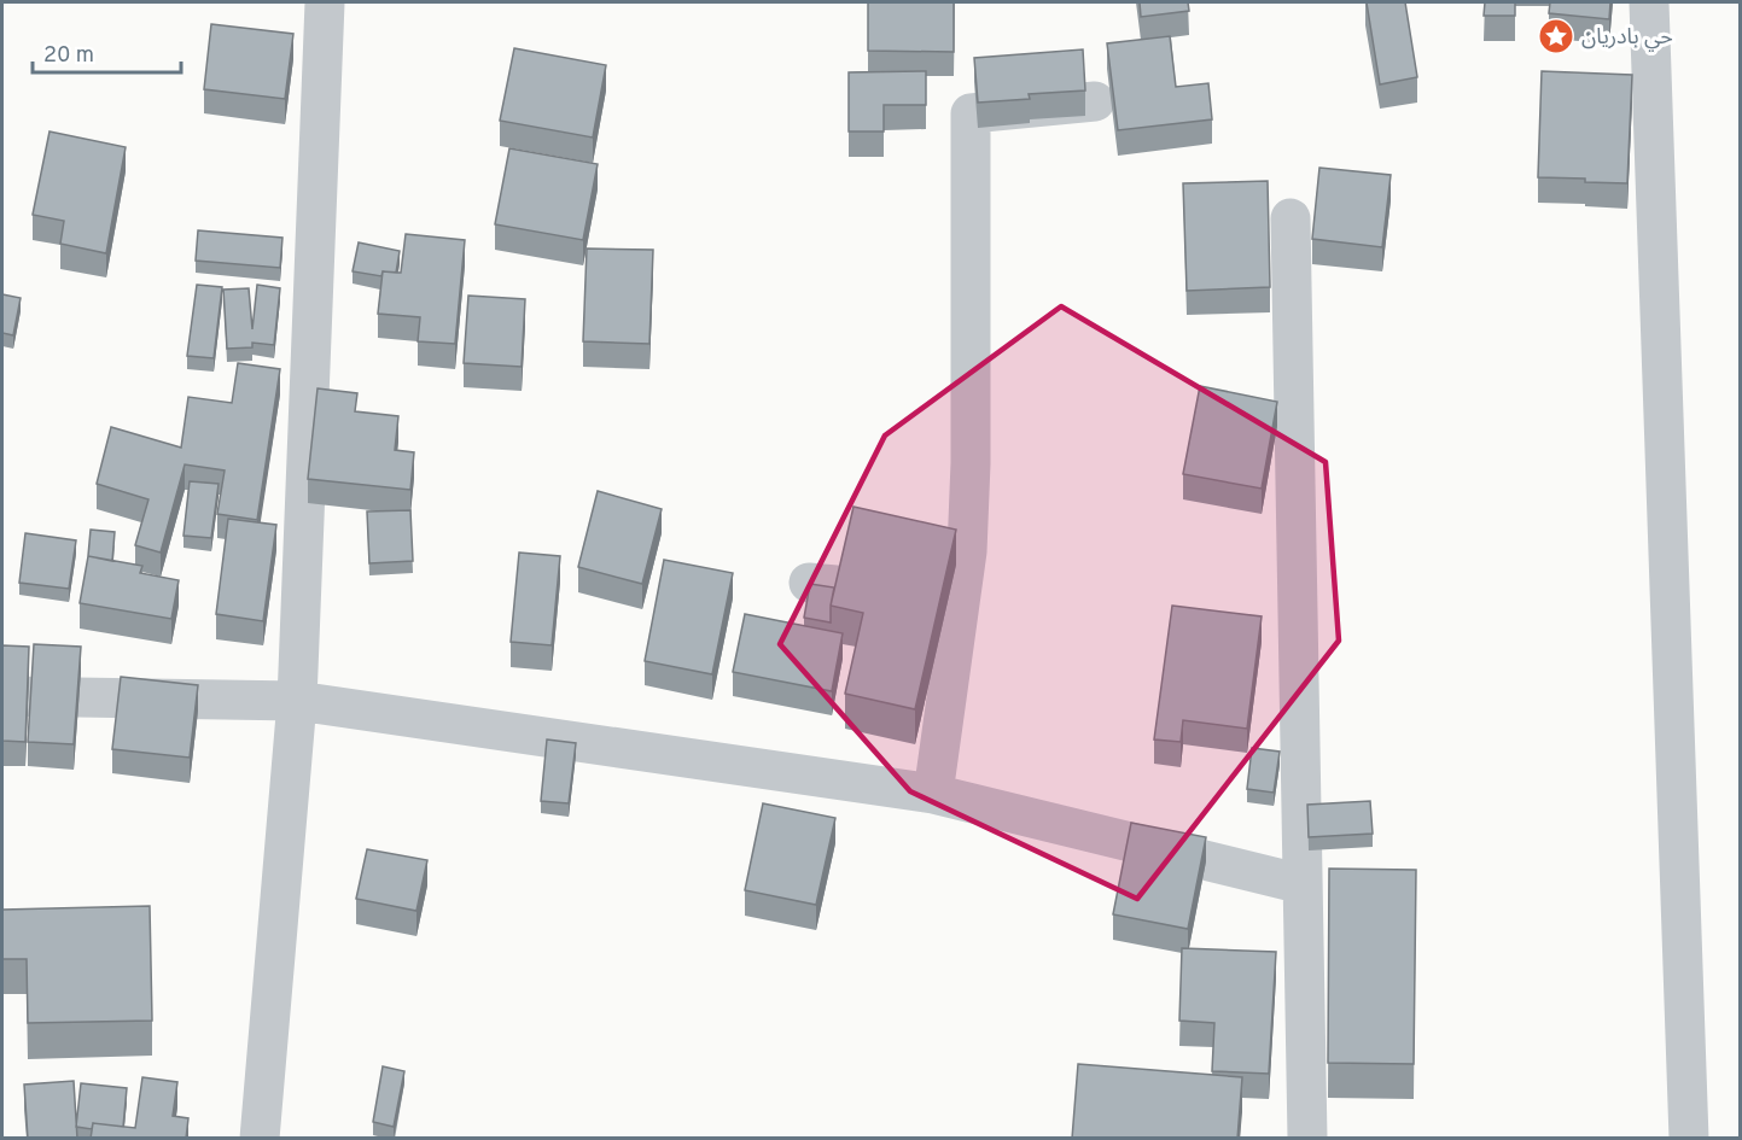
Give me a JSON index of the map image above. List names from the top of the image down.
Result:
{
  "places": {
    "place": ["حي بادريان"]
  },
  "scale_bar": "20 m"
}
